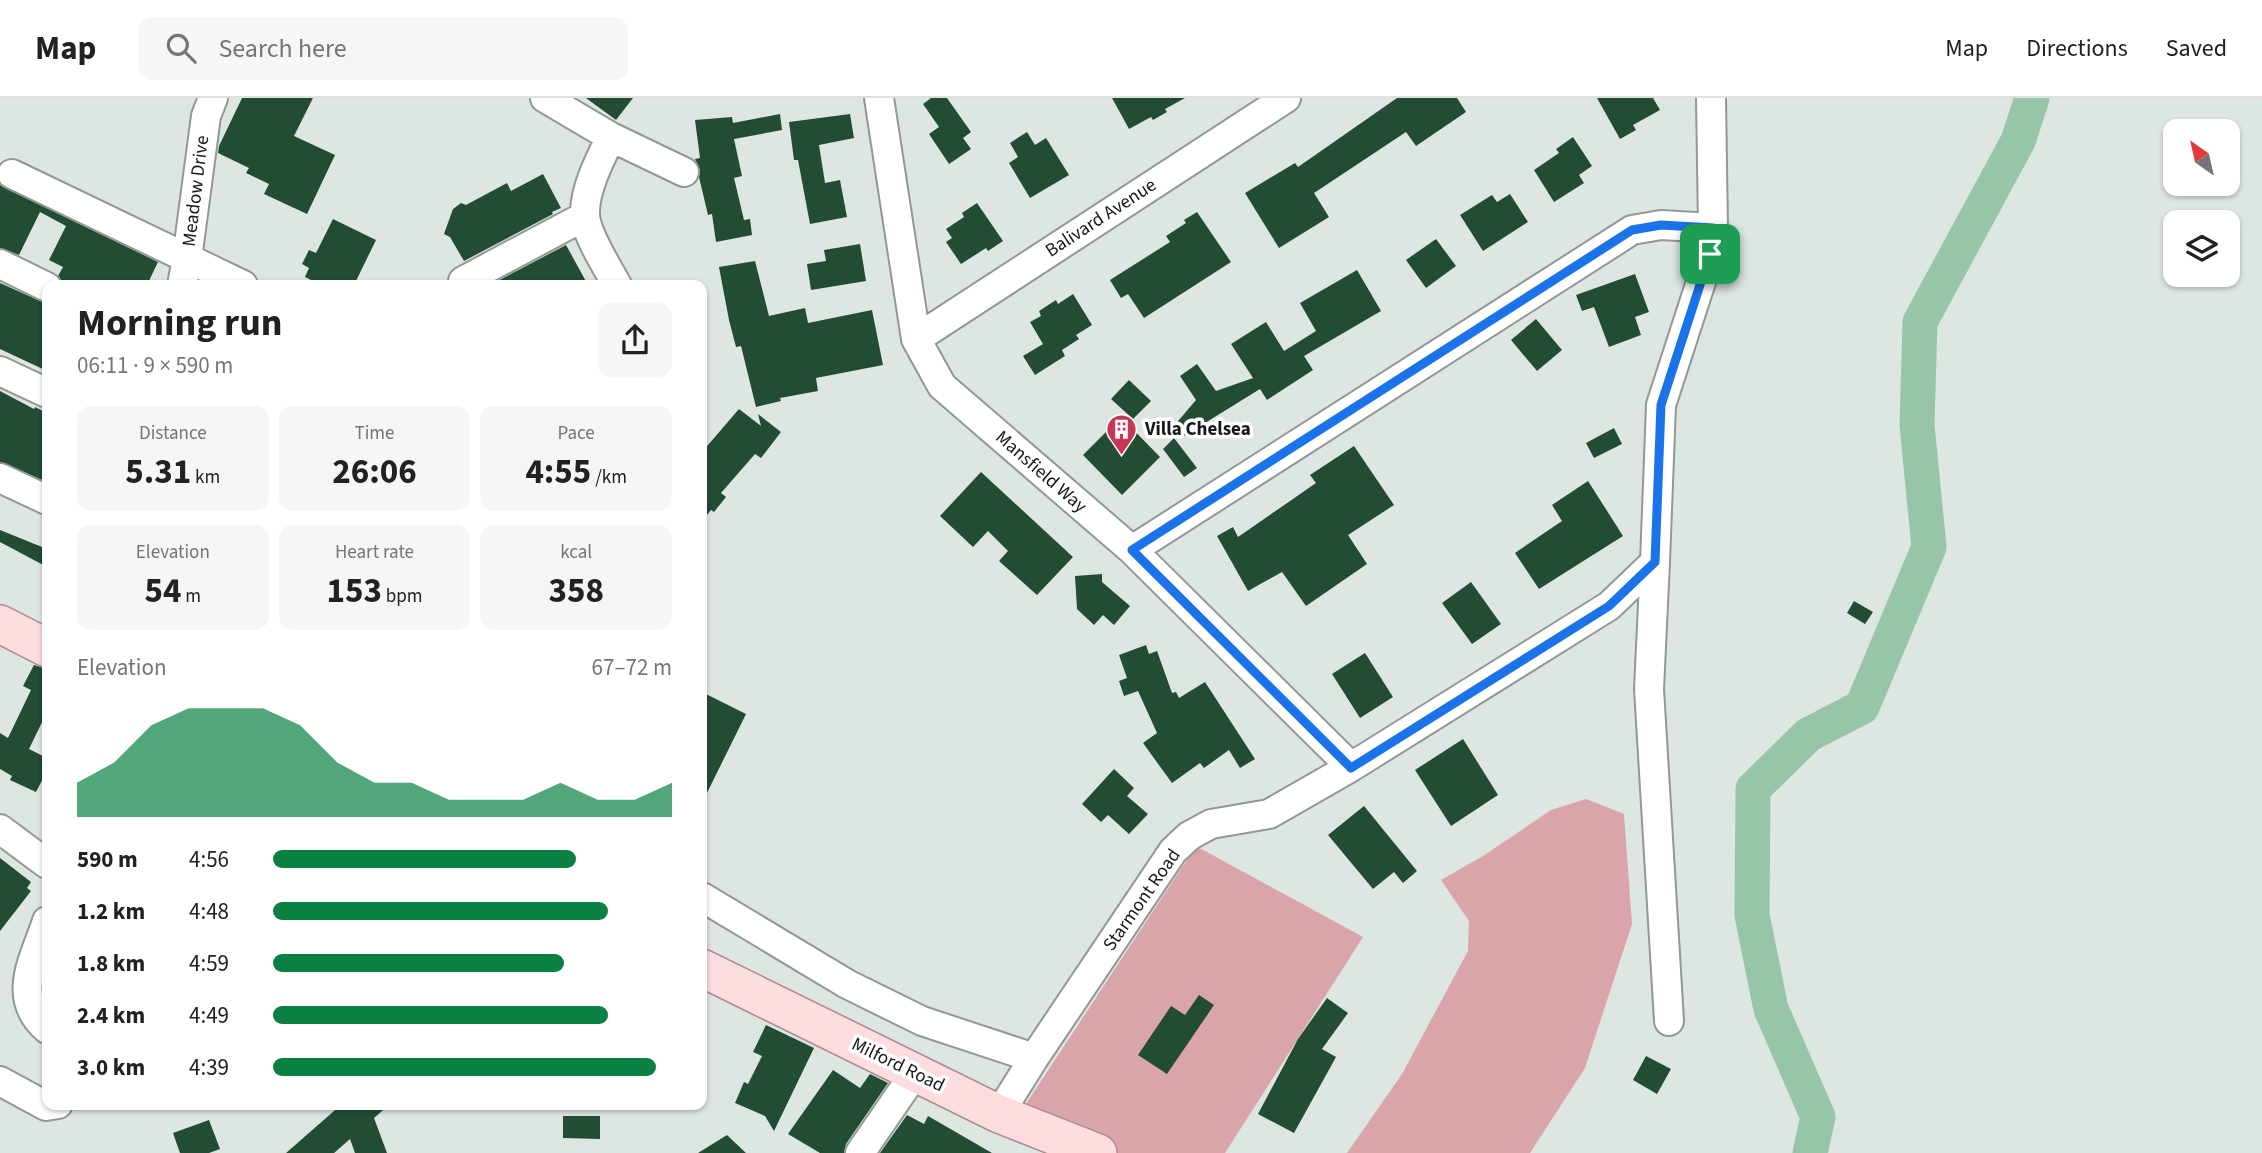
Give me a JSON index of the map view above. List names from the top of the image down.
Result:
{
  "streets": {
    "main road": ["Milford Road"],
    "street": [
      "Meadow Drive",
      "Balivard Avenue",
      "Mansfield Way",
      "Starmont Road"
    ]
  },
  "crossings": [
    ["Balivard Avenue", "Mansfield Way"],
    ["Mansfield Way", "Starmont Road"],
    ["Starmont Road", "Milford Road"]
  ],
  "places": {
    "building": ["Villa Chelsea"]
  },
  "north": "top left",
  "page": {
    "header": "Map",
    "search": "Search here",
    "nav": ["Map", "Directions", "Saved"],
    "heading": ["Morning run", "06:11 · 9 × 590 m"],
    "stats": [
      ["Distance", "5.31 km"],
      ["Time", "26:06"],
      ["Pace", "4:55 /km"],
      ["Elevation", "54 m"],
      ["Heart rate", "153 bpm"],
      ["kcal", "358"]
    ],
    "chart": ["Elevation", "67–72 m"],
    "list": [
      {
        "name": "590 m",
        "note": "4:56"
      },
      {
        "name": "1.2 km",
        "note": "4:48"
      },
      {
        "name": "1.8 km",
        "note": "4:59"
      },
      {
        "name": "2.4 km",
        "note": "4:49"
      },
      {
        "name": "3.0 km",
        "note": "4:39"
      }
    ]
  }
}
